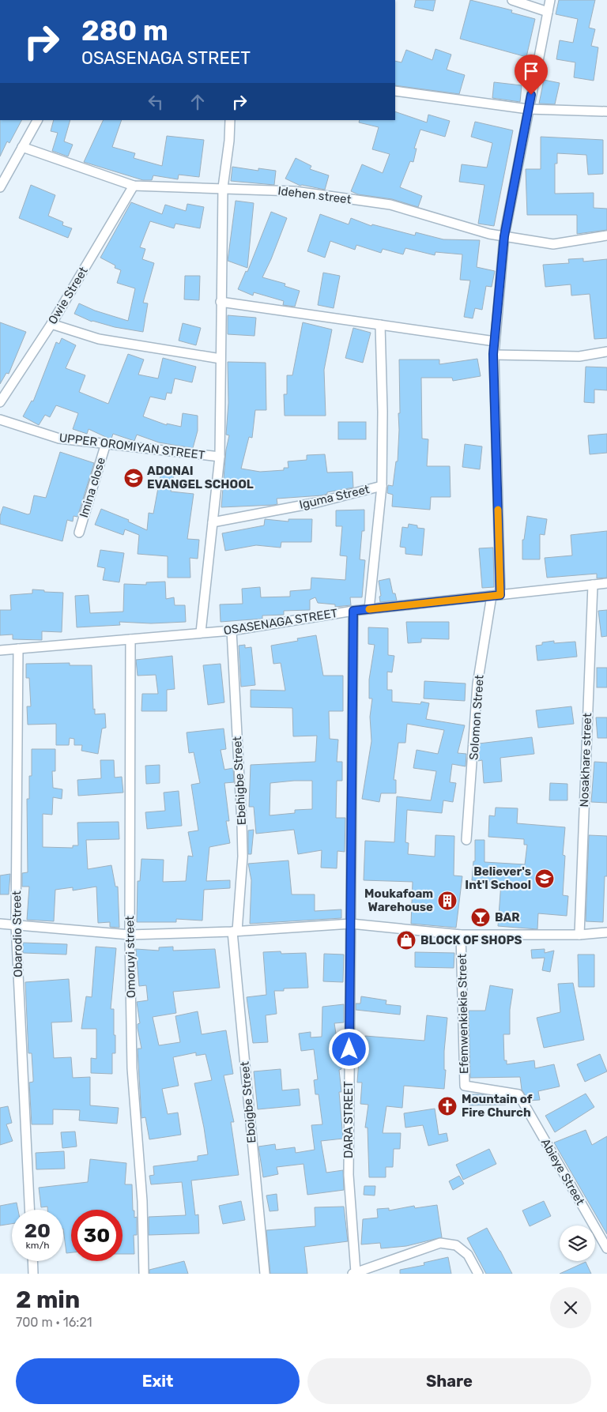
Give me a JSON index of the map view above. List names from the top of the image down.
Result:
{
  "streets": {
    "street": [
      "Idehen street",
      "Owie Street",
      "UPPER OROMIYAN STREET",
      "Imina close",
      "Iguma Street",
      "OSASENAGA STREET",
      "Solomon Street",
      "Nosakhare street",
      "Ebehigbe Street",
      "Obarodio Street",
      "Omoruyi street",
      "Efemwenkiekie Street",
      "Eboigbe Street",
      "DARA STREET",
      "Abieye Street"
    ]
  },
  "crossings": [
    ["Idehen street", "Owie Street"],
    ["Idehen street", "Solomon Street"],
    ["UPPER OROMIYAN STREET", "Imina close"],
    ["Iguma Street", "OSASENAGA STREET"],
    ["OSASENAGA STREET", "Solomon Street"],
    ["OSASENAGA STREET", "Nosakhare street"],
    ["OSASENAGA STREET", "Ebehigbe Street"],
    ["OSASENAGA STREET", "Obarodio Street"],
    ["OSASENAGA STREET", "Omoruyi street"],
    ["OSASENAGA STREET", "DARA STREET"],
    ["Ebehigbe Street", "Eboigbe Street"],
    ["Efemwenkiekie Street", "Abieye Street"]
  ],
  "places": {
    "school or university": ["ADONAI EVANGEL SCHOOL", "Believer's Int'l School"],
    "building": ["Moukafoam Warehouse"],
    "bar": ["BAR"],
    "shop": ["BLOCK OF SHOPS"],
    "church": ["Mountain of Fire Church"]
  },
  "page": {
    "turn": ["280 m", "OSASENAGA STREET"],
    "speed": "20 km/h",
    "limit": "30",
    "heading": ["2 min", "700 m · 16:21"],
    "buttons": ["Exit", "Share"]
  }
}
